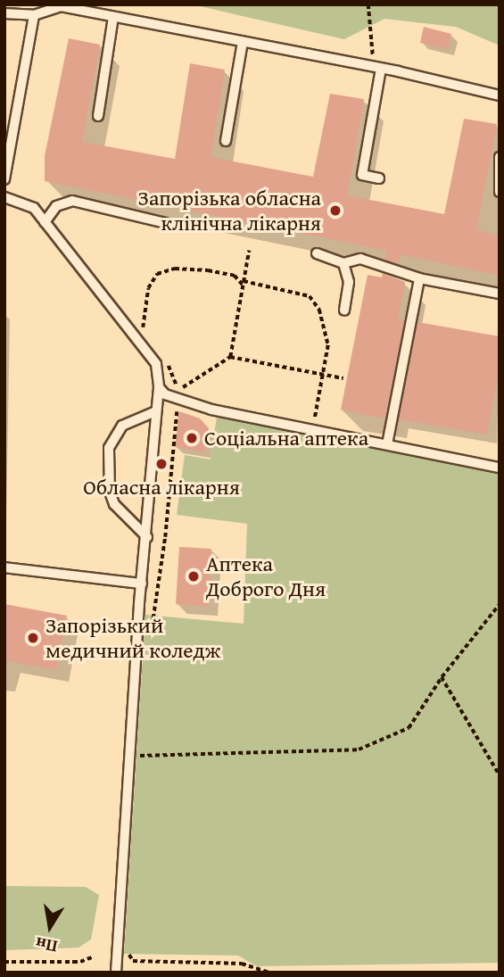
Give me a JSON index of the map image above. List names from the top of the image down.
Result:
{
  "places": [
    "Запорізька обласна клінічна лікарня",
    "Соціальна аптека",
    "Обласна лікарня",
    "Аптека Доброго Дня",
    "Запорізький медичний коледж"
  ],
  "north": "bottom"
}
